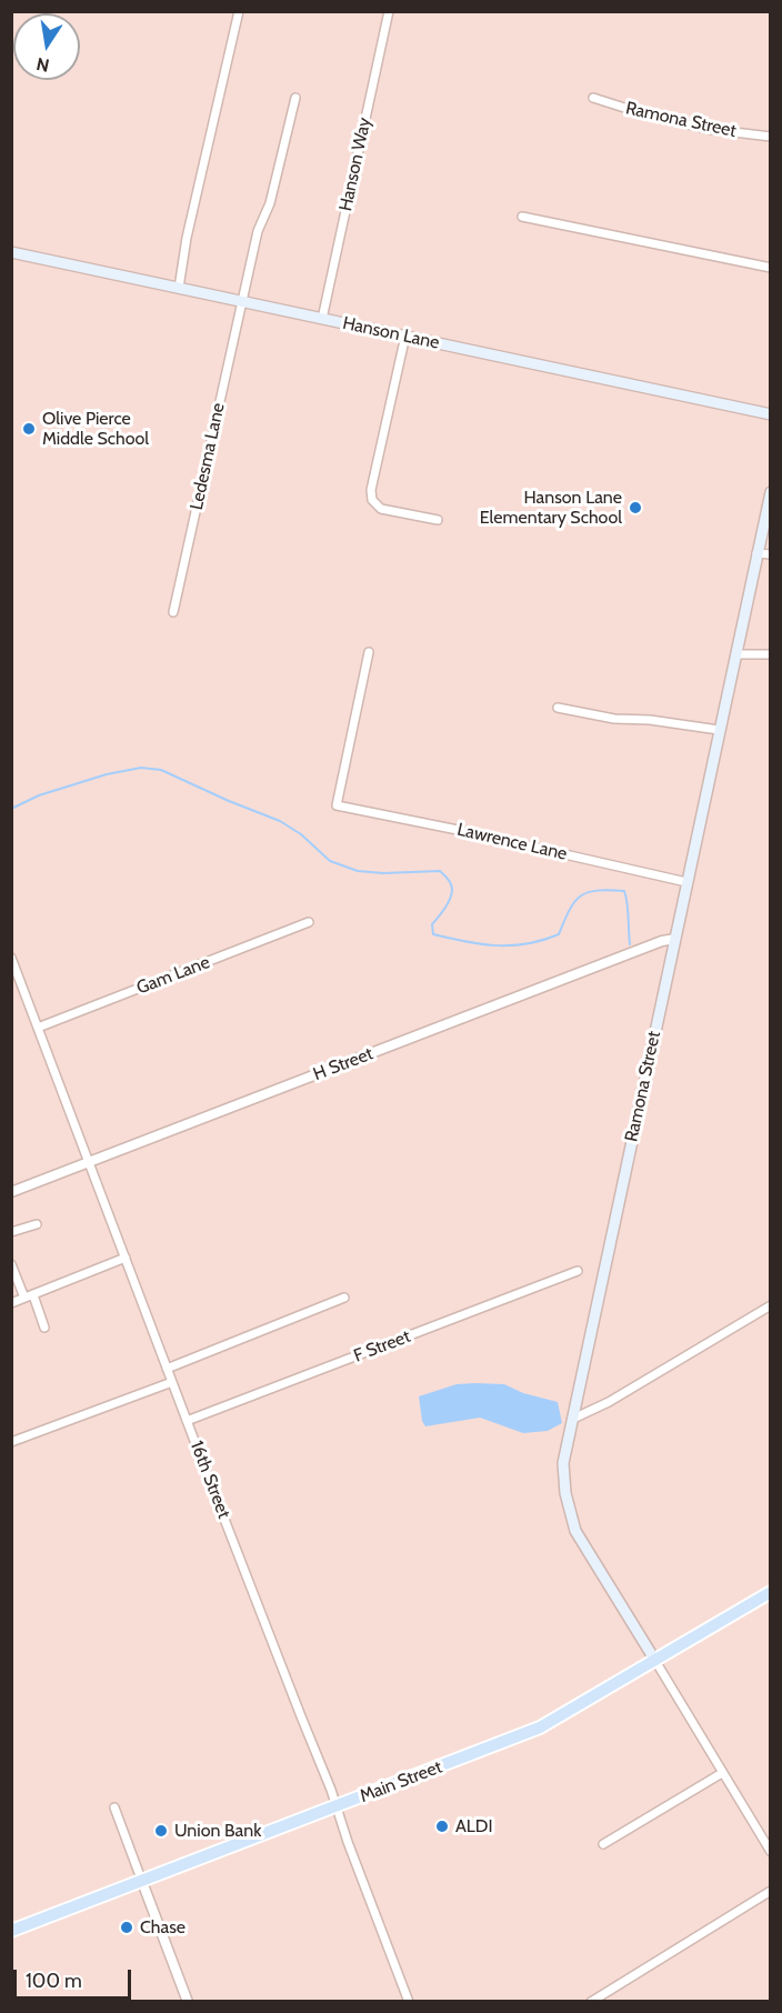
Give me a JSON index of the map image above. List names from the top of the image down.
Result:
{
  "streets": {
    "main road": ["Ramona Street", "Hanson Lane", "Main Street"],
    "street": [
      "Hanson Way",
      "Ledesma Lane",
      "Lawrence Lane",
      "Gam Lane",
      "H Street",
      "F Street",
      "16th Street"
    ]
  },
  "crossings": [
    ["Ramona Street", "Lawrence Lane"],
    ["Ramona Street", "H Street"],
    ["Ramona Street", "Main Street"],
    ["Hanson Way", "Hanson Lane"],
    ["Hanson Lane", "Ledesma Lane"],
    ["Gam Lane", "16th Street"],
    ["H Street", "16th Street"],
    ["F Street", "16th Street"],
    ["16th Street", "Main Street"]
  ],
  "places": [
    "Olive Pierce Middle School",
    "Hanson Lane Elementary School",
    "ALDI",
    "Union Bank",
    "Chase"
  ],
  "scale_bar": "100 m",
  "north": "bottom"
}
